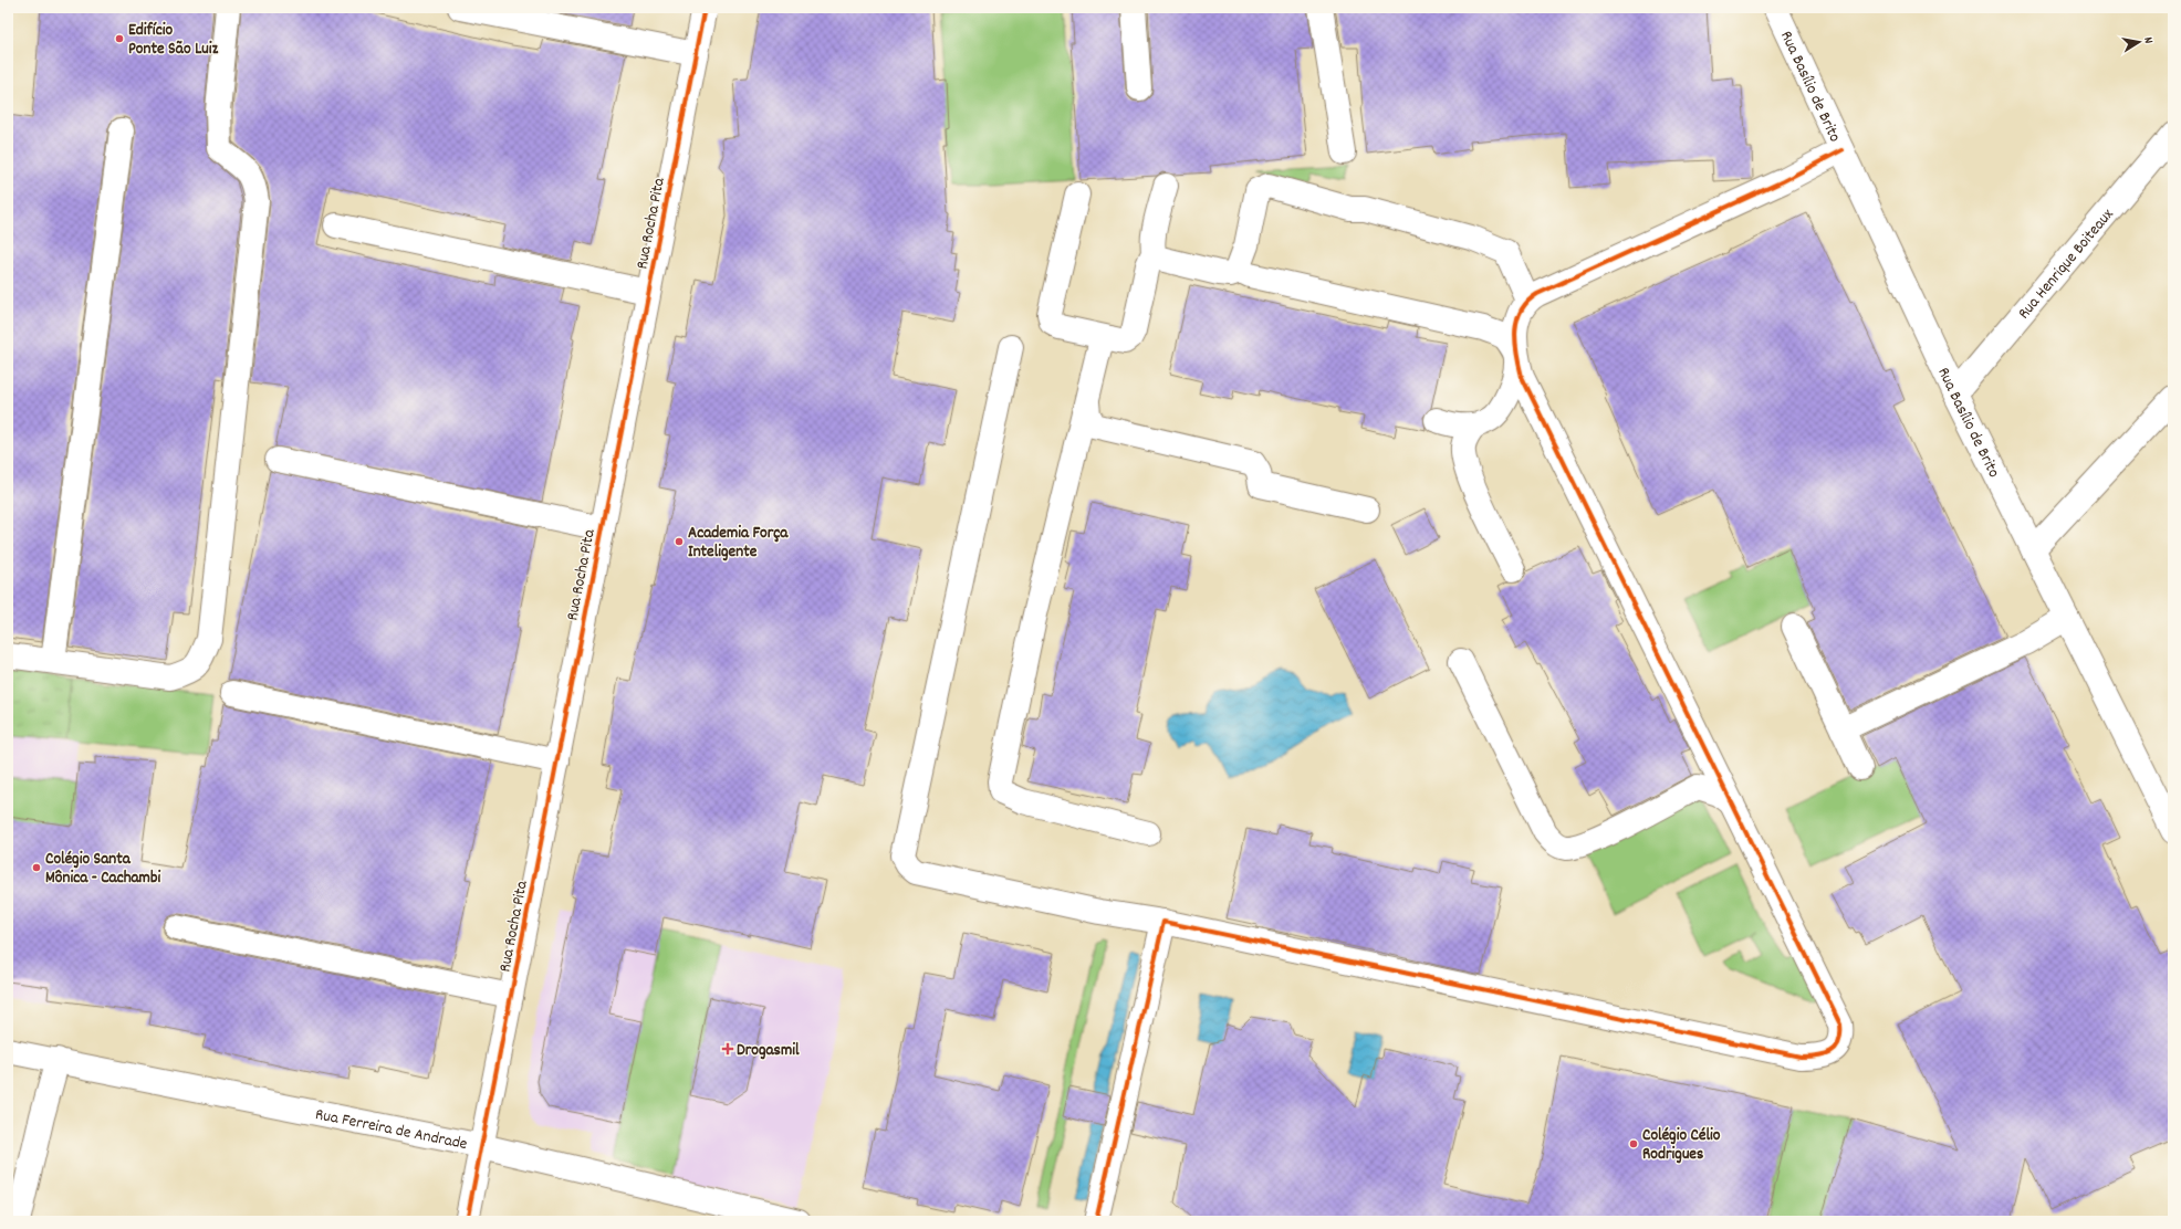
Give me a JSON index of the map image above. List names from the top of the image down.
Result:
{
  "streets": {
    "street": [
      "Rua Basílio de Brito",
      "Rua Rocha Pita",
      "Rua Henrique Boiteaux",
      "Rua Ferreira de Andrade"
    ]
  },
  "crossings": [
    ["Rua Basílio de Brito", "Rua Henrique Boiteaux"],
    ["Rua Rocha Pita", "Rua Ferreira de Andrade"]
  ],
  "places": {
    "other": [
      "Edifício Ponte São Luiz",
      "Academia Força Inteligente",
      "Colégio Santa Mônica - Cachambi",
      "Colégio Célio Rodrigues"
    ],
    "health": ["Drogasmil"]
  },
  "north": "right"
}
